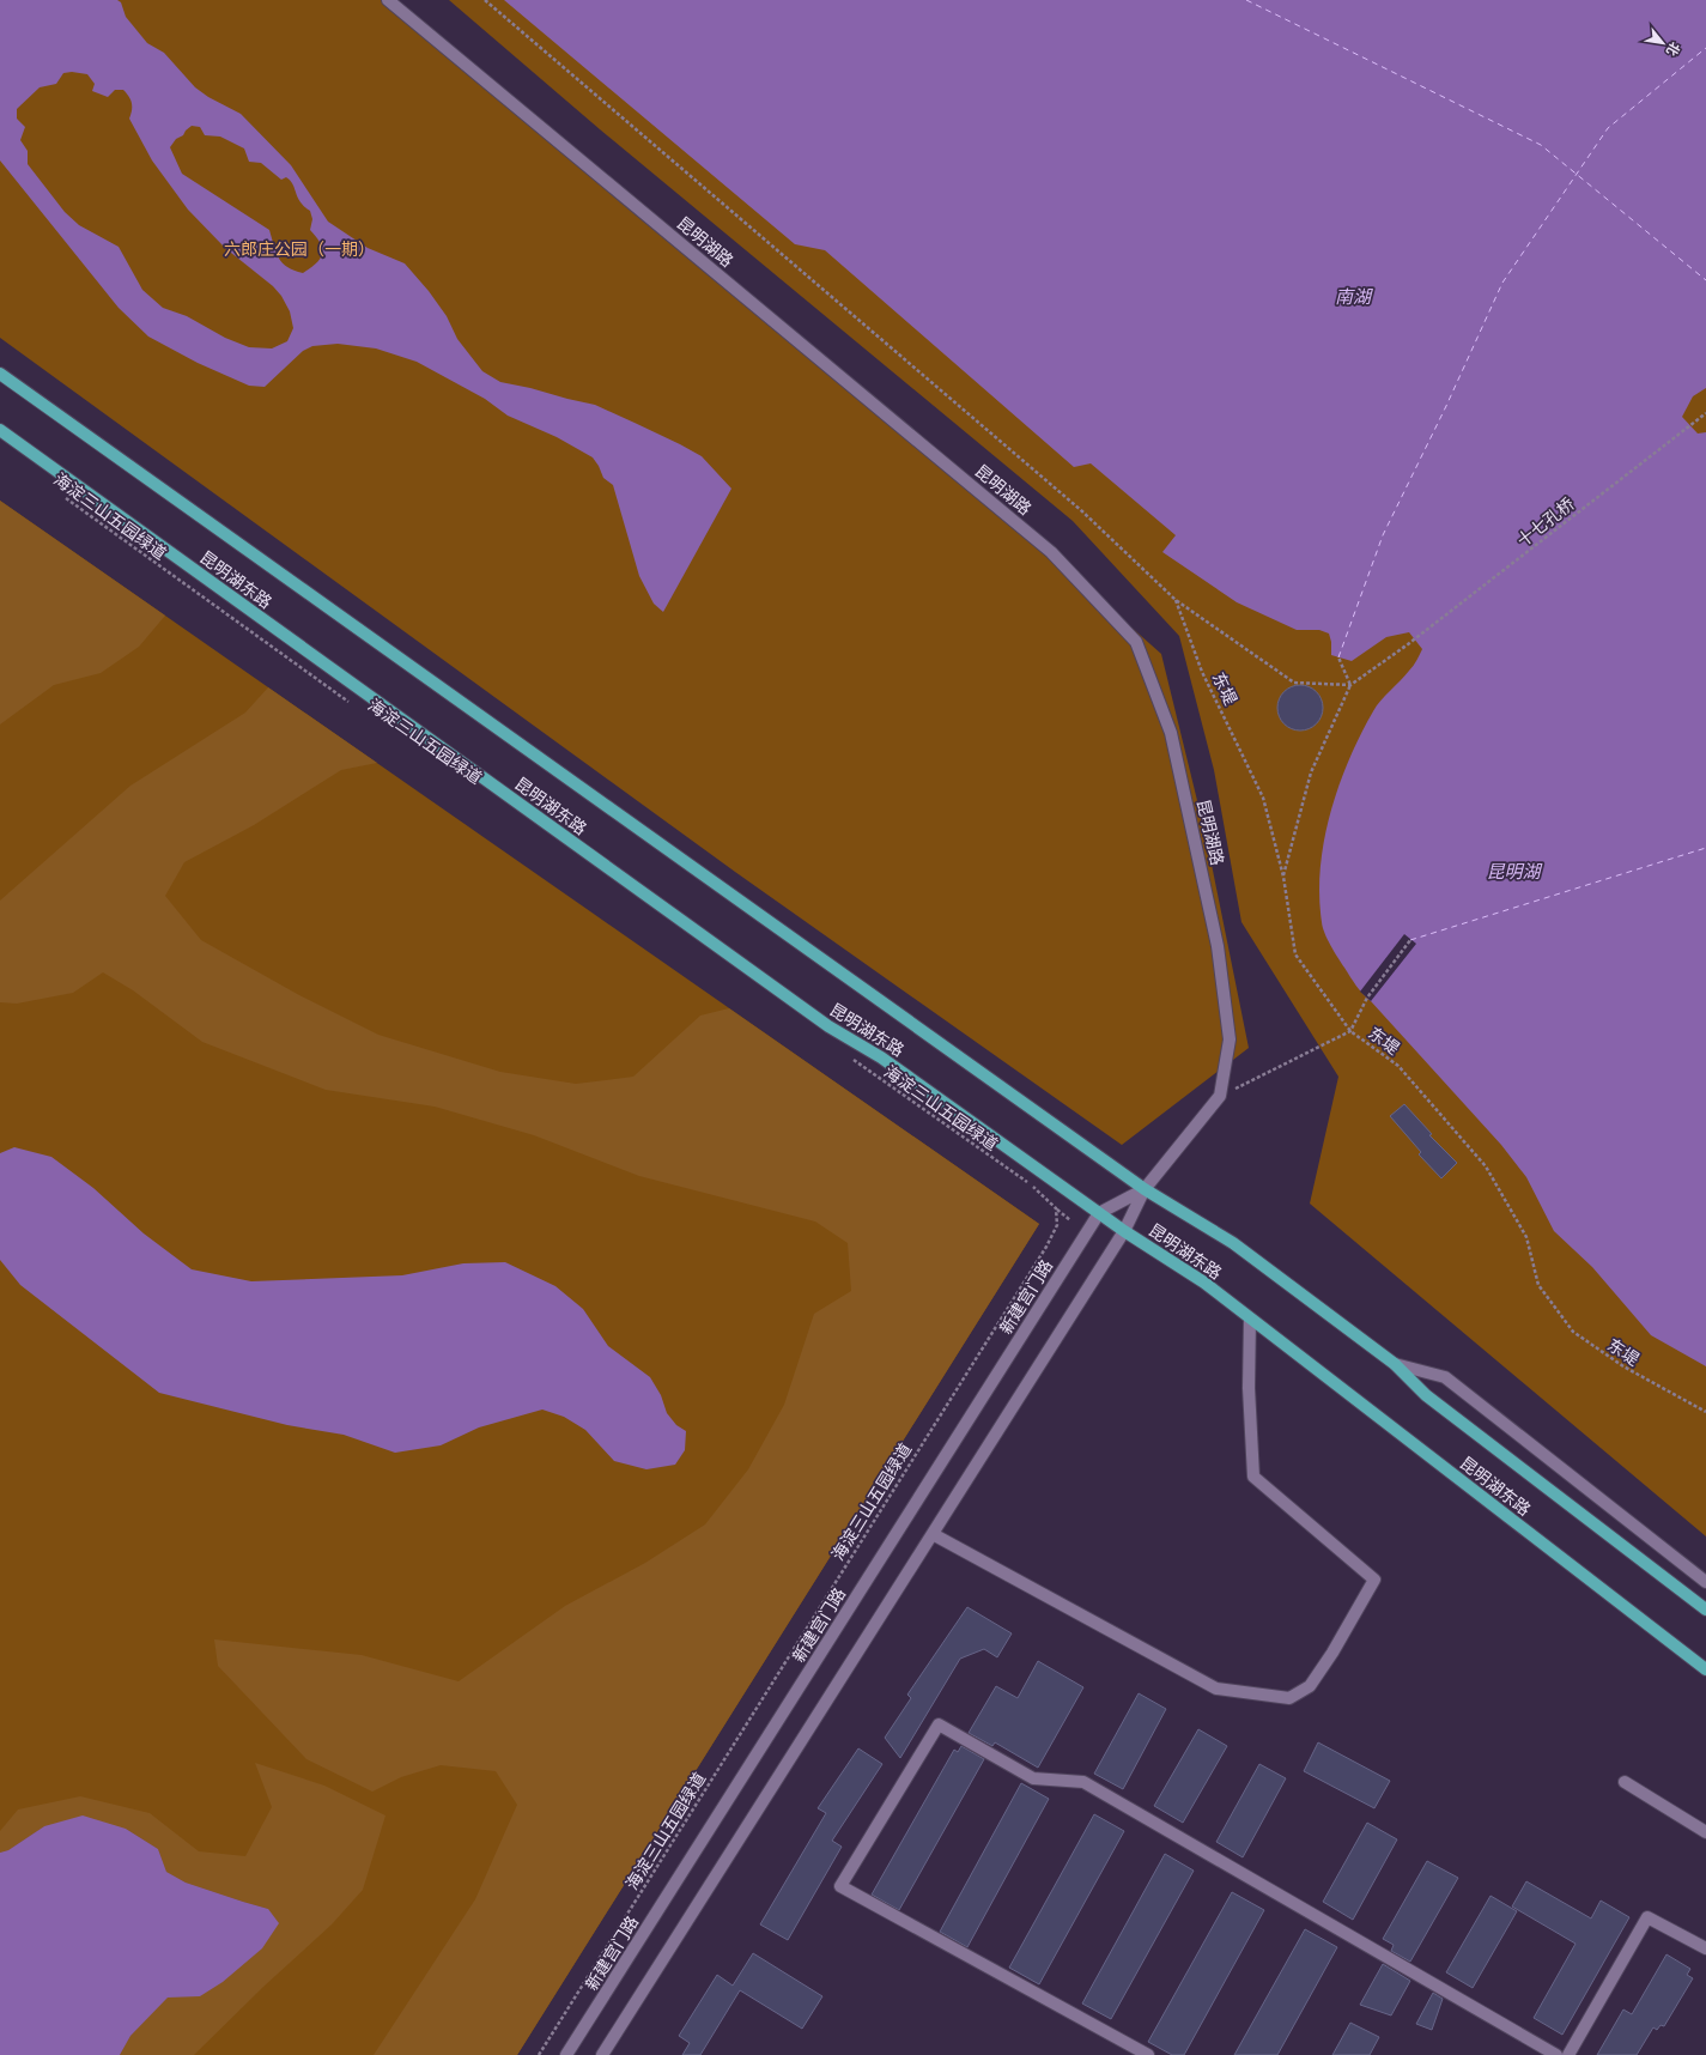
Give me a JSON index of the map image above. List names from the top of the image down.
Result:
{
  "streets": {
    "main road": ["昆明湖东路"],
    "street": ["昆明湖路", "新建宫门路"],
    "path": ["海淀三山五园绿道", "十七孔桥", "东堤"]
  },
  "crossings": [
    ["昆明湖路", "昆明湖东路"],
    ["昆明湖东路", "新建宫门路"]
  ],
  "water": ["南湖", "昆明湖"],
  "parks": ["六郎庄公园（一期）"],
  "north": "bottom right"
}
